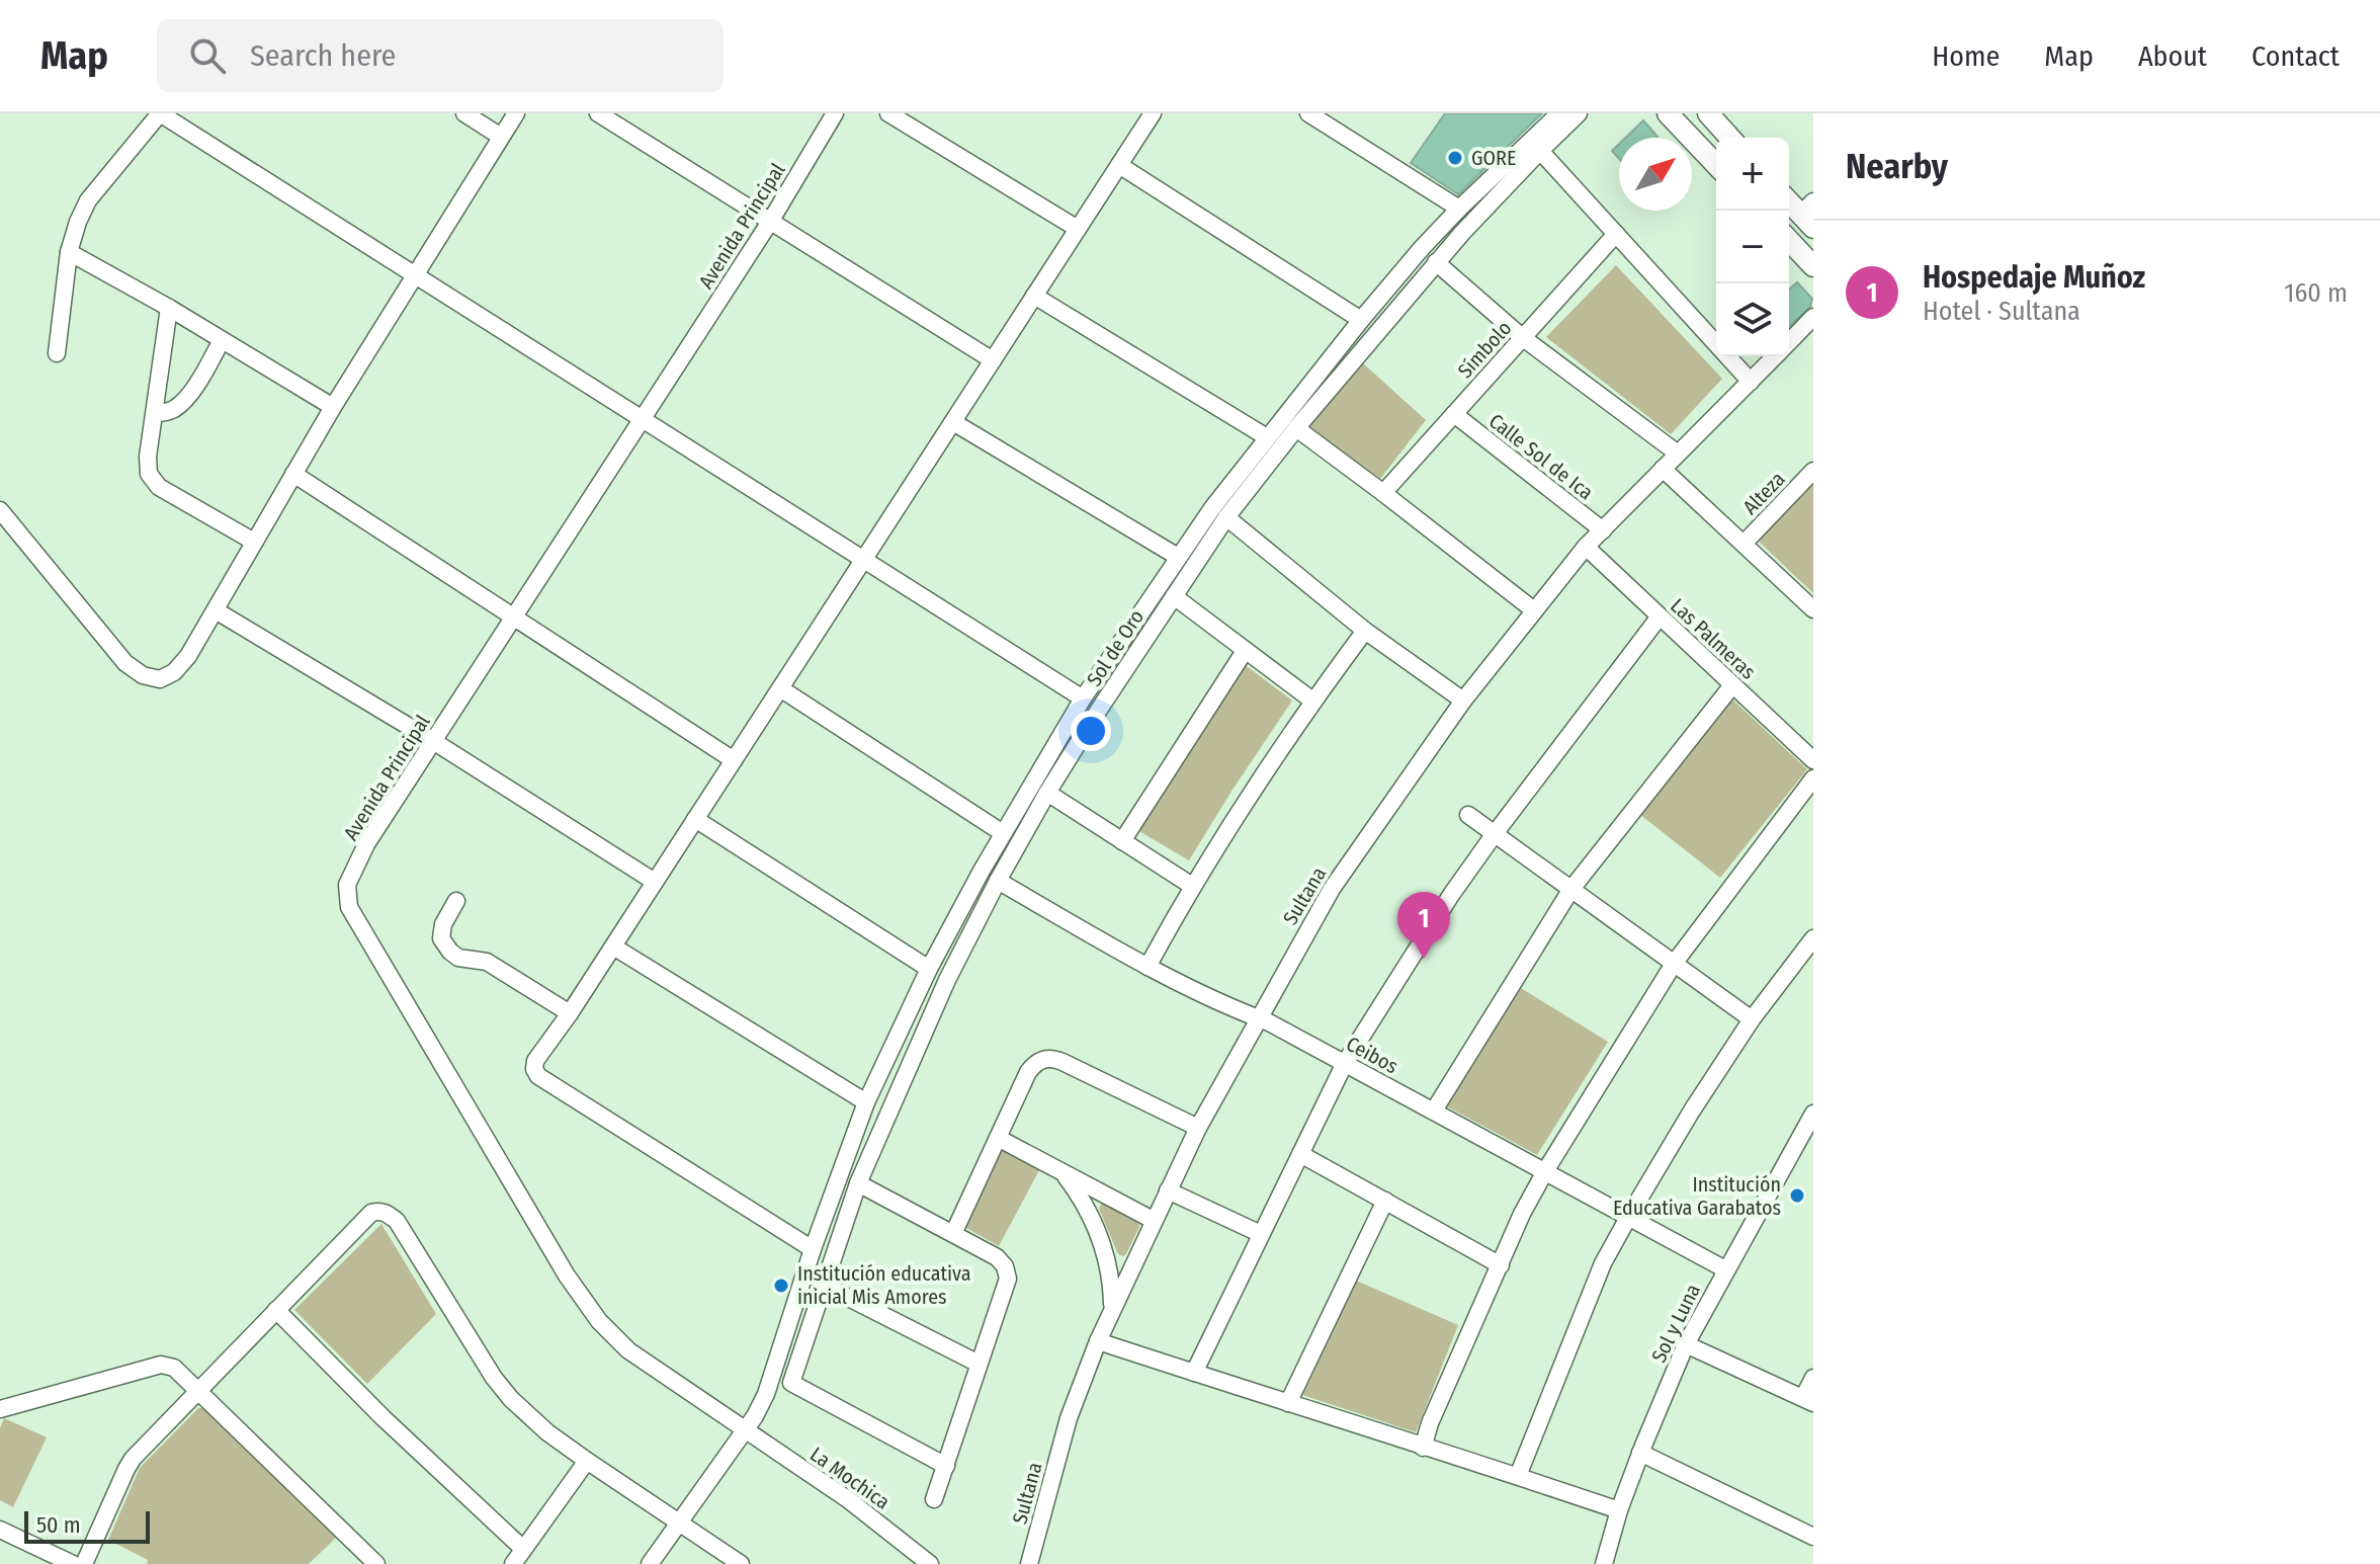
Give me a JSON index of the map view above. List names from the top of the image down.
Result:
{
  "streets": {
    "street": [
      "Avenida Principal",
      "Símbolo",
      "Calle Sol de Ica",
      "Alteza",
      "Las Palmeras",
      "Sol de Oro",
      "Sultana",
      "Ceibos",
      "Sol y Luna",
      "La Mochica"
    ]
  },
  "crossings": [
    ["Avenida Principal", "La Mochica"],
    ["Símbolo", "Calle Sol de Ica"],
    ["Calle Sol de Ica", "Sultana"],
    ["Las Palmeras", "Sultana"],
    ["Sol de Oro", "Ceibos"],
    ["Sultana", "Ceibos"],
    ["Ceibos", "Sol y Luna"]
  ],
  "places": ["GORE", "Institución Educativa Garabatos", "Institución educativa inicial Mis Amores"],
  "scale_bar": "50 m",
  "north": "top right",
  "page": {
    "header": "Map",
    "search": "Search here",
    "nav": [
      "Home",
      "Map",
      "About",
      "Contact"
    ],
    "heading": "Nearby",
    "map_buttons": ["+", "−"],
    "list": [
      {
        "mark": "1",
        "name": "Hospedaje Muñoz",
        "note": "Hotel · Sultana",
        "value": "160 m"
      }
    ],
    "pins": "1",
    "scale": "50 m"
  }
}
